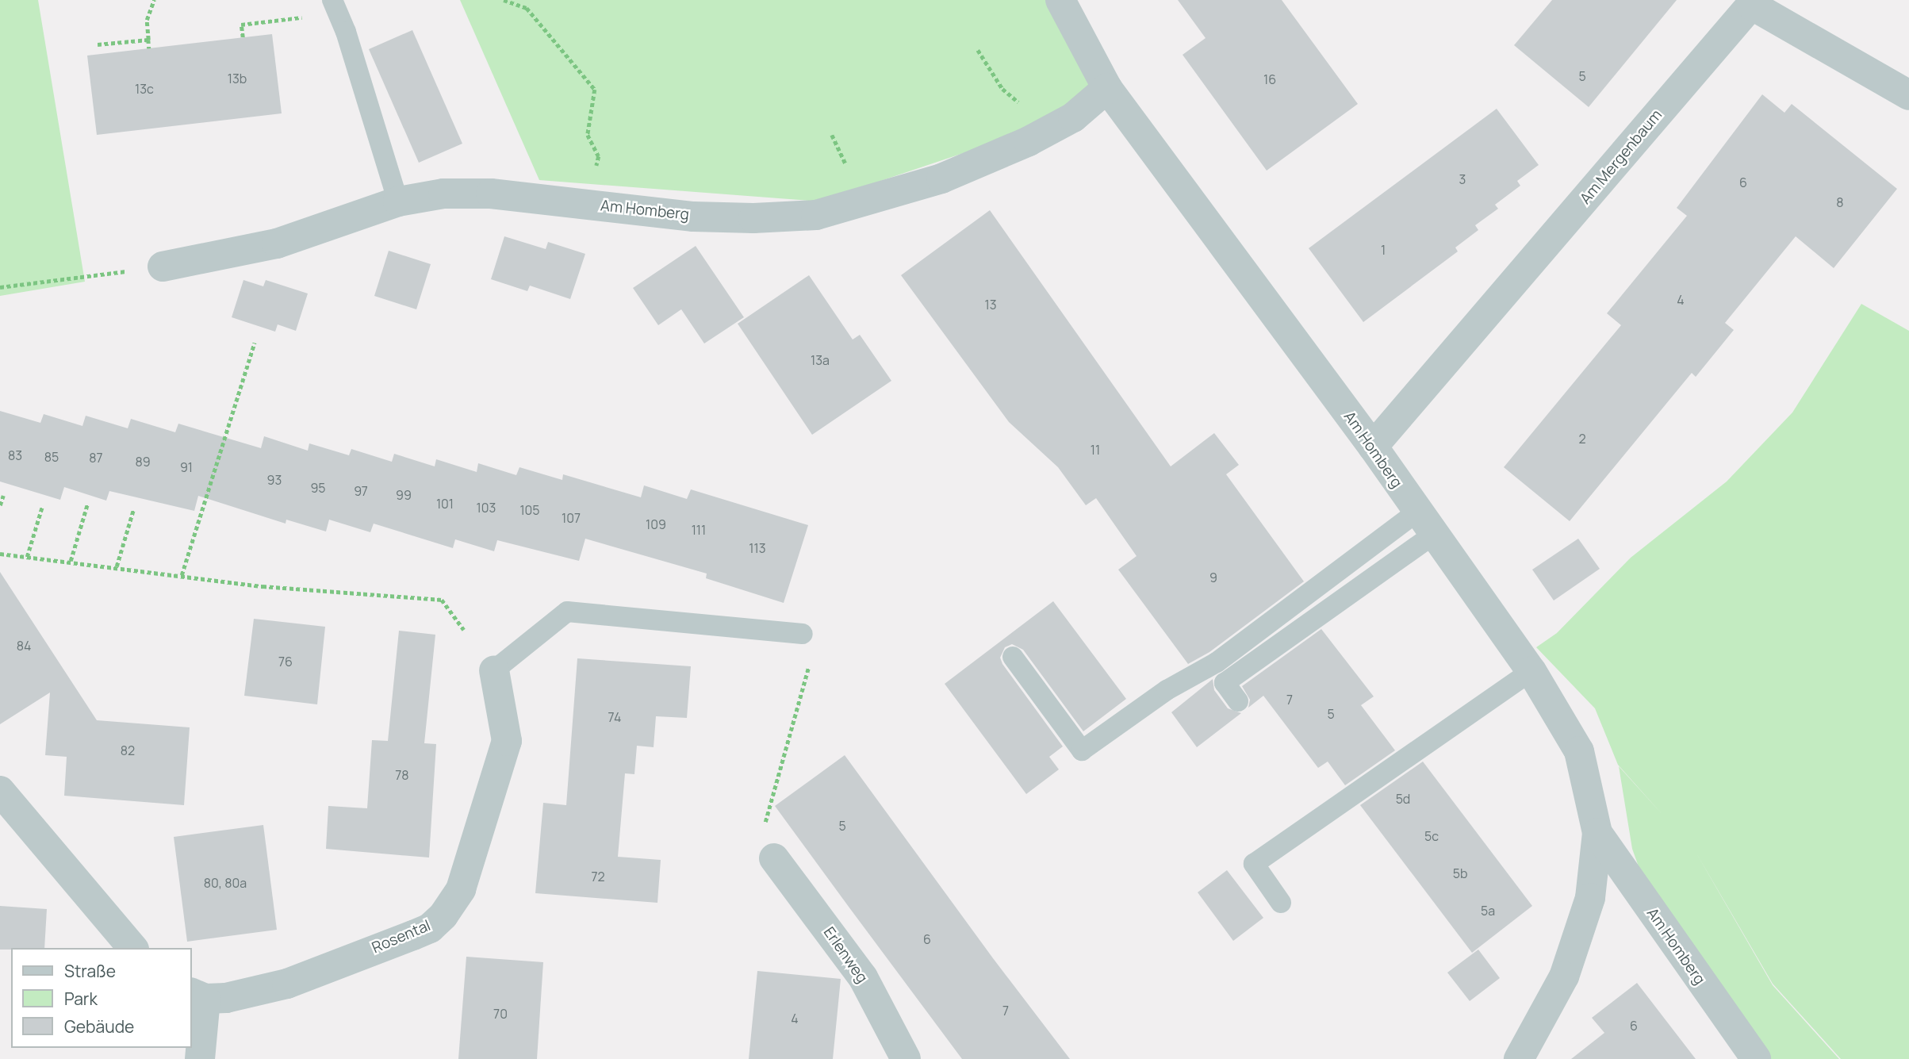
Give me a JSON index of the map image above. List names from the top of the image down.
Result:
{
  "streets": {
    "street": [
      "Am Mergenbaum",
      "Am Homberg",
      "Rosental",
      "Erlenweg"
    ]
  },
  "crossings": [
    ["Am Mergenbaum", "Am Homberg"]
  ],
  "house_numbers": [
    "5",
    "13b",
    "16",
    "13c",
    "3",
    "6",
    "8",
    "1",
    "4",
    "13",
    "13a",
    "2",
    "11",
    "83",
    "85",
    "87",
    "89",
    "91",
    "93",
    "95",
    "97",
    "99",
    "101",
    "103",
    "105",
    "107",
    "109",
    "111",
    "113",
    "9",
    "84",
    "76",
    "7",
    "5",
    "74",
    "82",
    "78",
    "5d",
    "5",
    "5c",
    "5b",
    "72",
    "80, 80a",
    "5a",
    "6",
    "7",
    "70",
    "4",
    "6"
  ],
  "legend": ["Straße", "Park", "Gebäude"]
}
